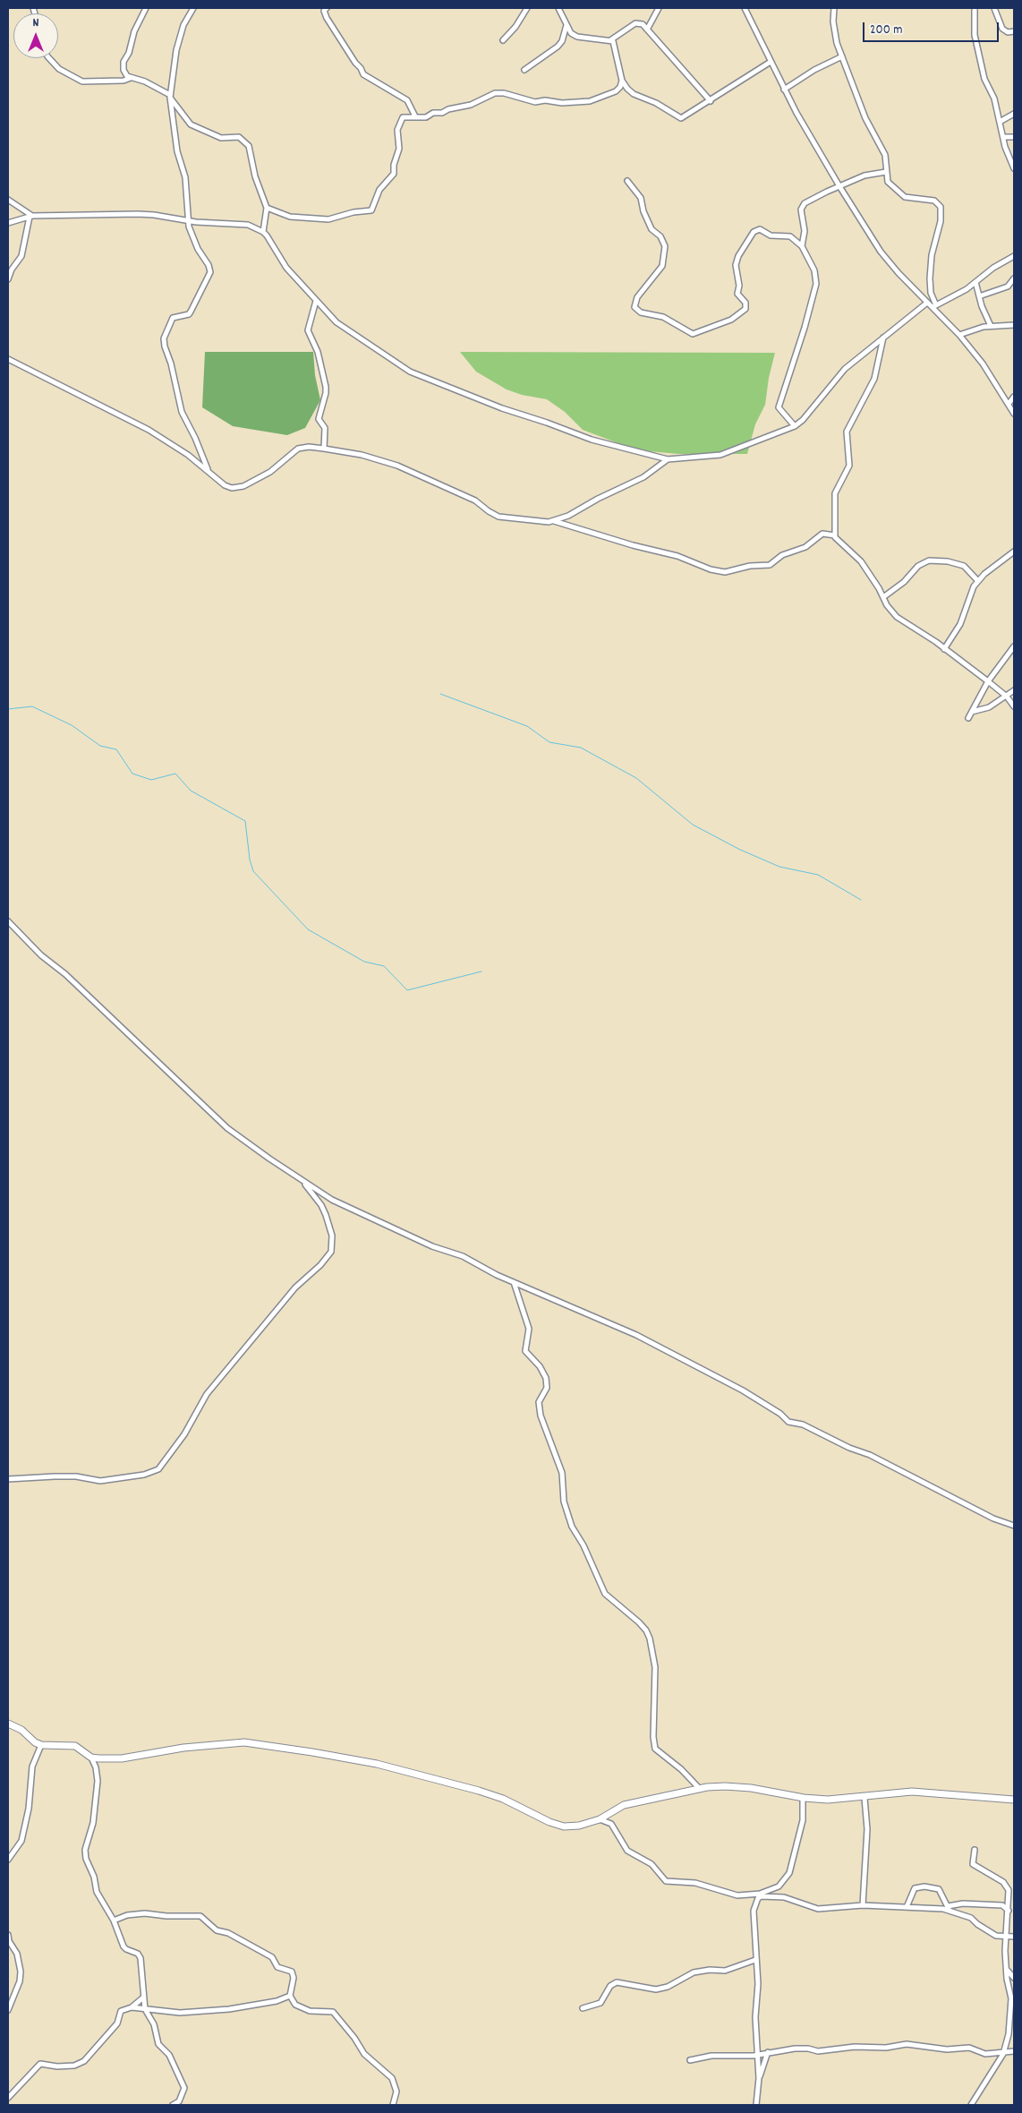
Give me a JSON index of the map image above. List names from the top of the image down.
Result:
{
  "scale_bar": "200 m",
  "north": "top"
}
